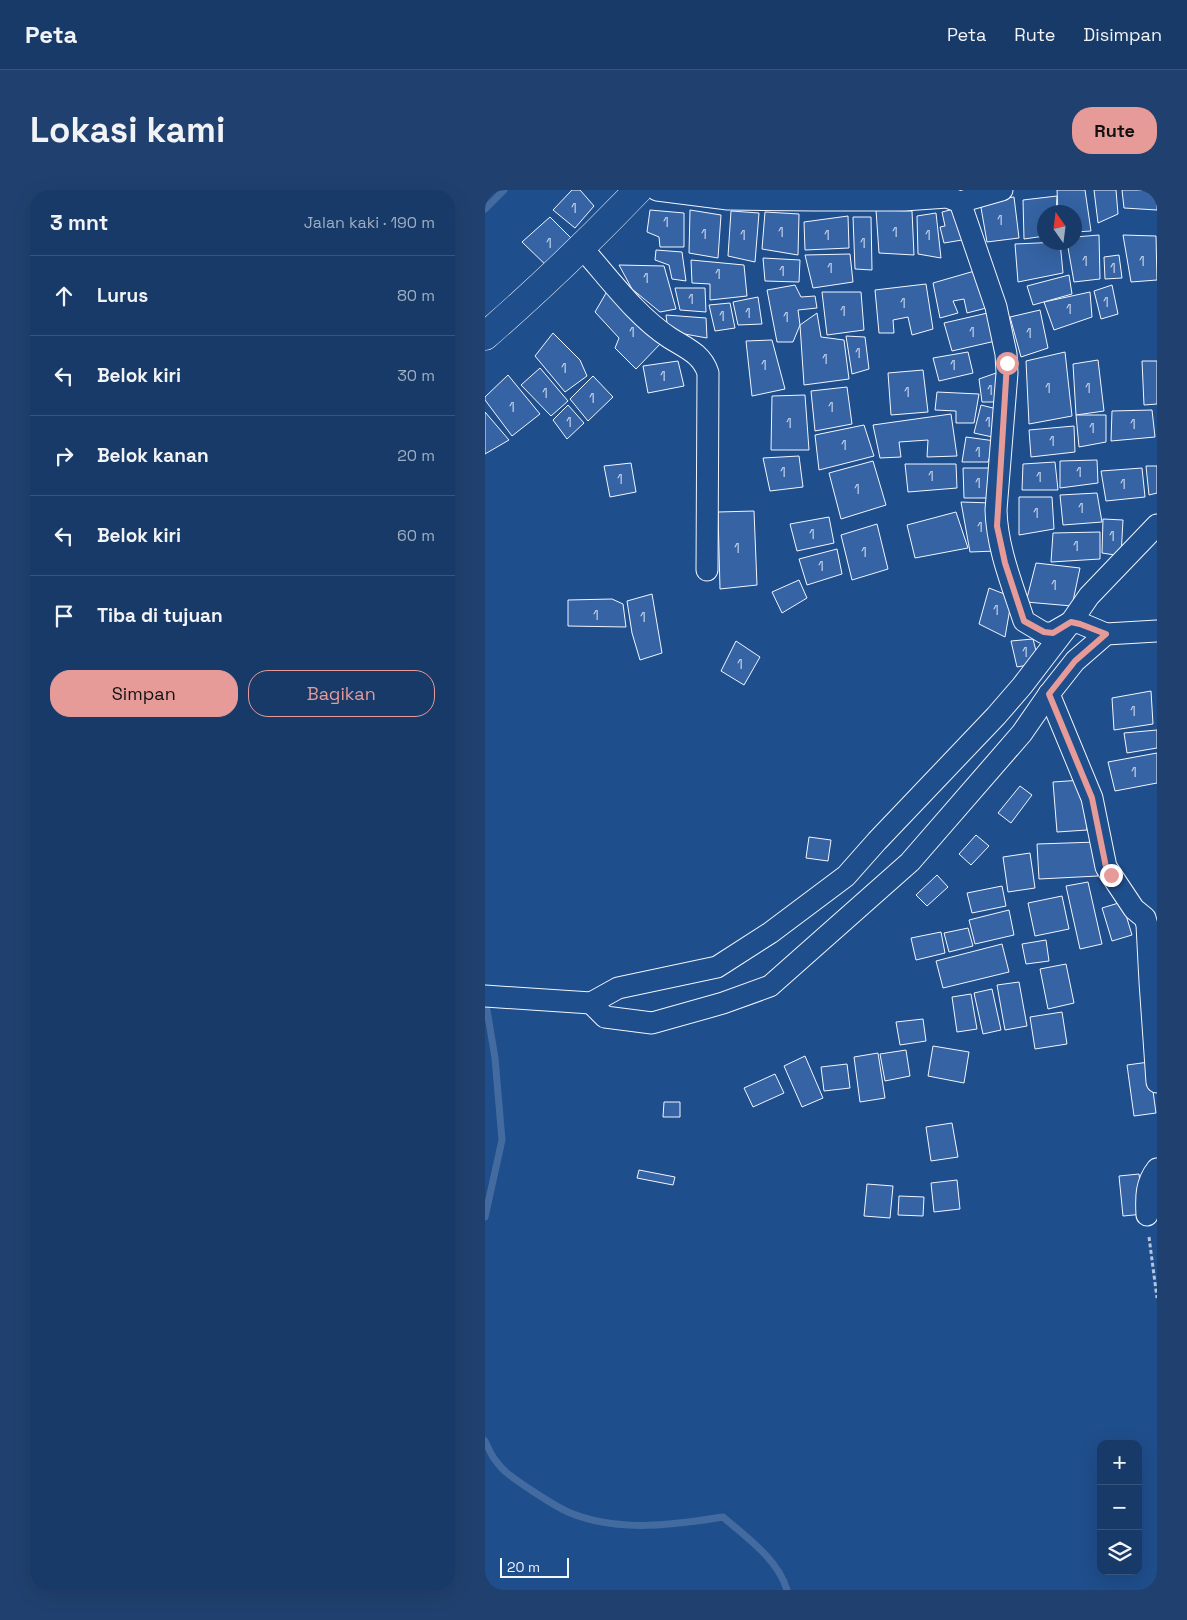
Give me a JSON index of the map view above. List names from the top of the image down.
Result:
{
  "house_numbers": [
    "1",
    "1",
    "1",
    "1",
    "1",
    "1",
    "1",
    "1",
    "1",
    "1",
    "1",
    "1",
    "1",
    "1",
    "1",
    "1",
    "1",
    "1",
    "1",
    "1",
    "1",
    "1",
    "1",
    "1",
    "1",
    "1",
    "1",
    "1",
    "1",
    "1",
    "1",
    "1",
    "1",
    "1",
    "1",
    "1",
    "1",
    "1",
    "1",
    "1",
    "1",
    "1",
    "1",
    "1",
    "1",
    "1",
    "1",
    "1",
    "1",
    "1",
    "1",
    "1",
    "1",
    "1",
    "1",
    "1",
    "1",
    "1",
    "1",
    "1",
    "1",
    "1",
    "1",
    "1",
    "1",
    "1",
    "1",
    "1",
    "1",
    "1",
    "1",
    "1",
    "1",
    "1",
    "1",
    "1"
  ],
  "scale_bar": "20 m",
  "north": "top",
  "page": {
    "header": "Peta",
    "nav": ["Peta", "Rute", "Disimpan"],
    "buttons": [
      "Rute",
      ["Simpan", "Bagikan"]
    ],
    "title": "Lokasi kami",
    "heading": ["3 mnt", "Jalan kaki · 190 m"],
    "list": [
      ["Lurus", "80 m"],
      ["Belok kiri", "30 m"],
      ["Belok kanan", "20 m"],
      ["Belok kiri", "60 m"],
      "Tiba di tujuan"
    ],
    "map_buttons": ["+", "−"],
    "scale": "20 m"
  }
}
